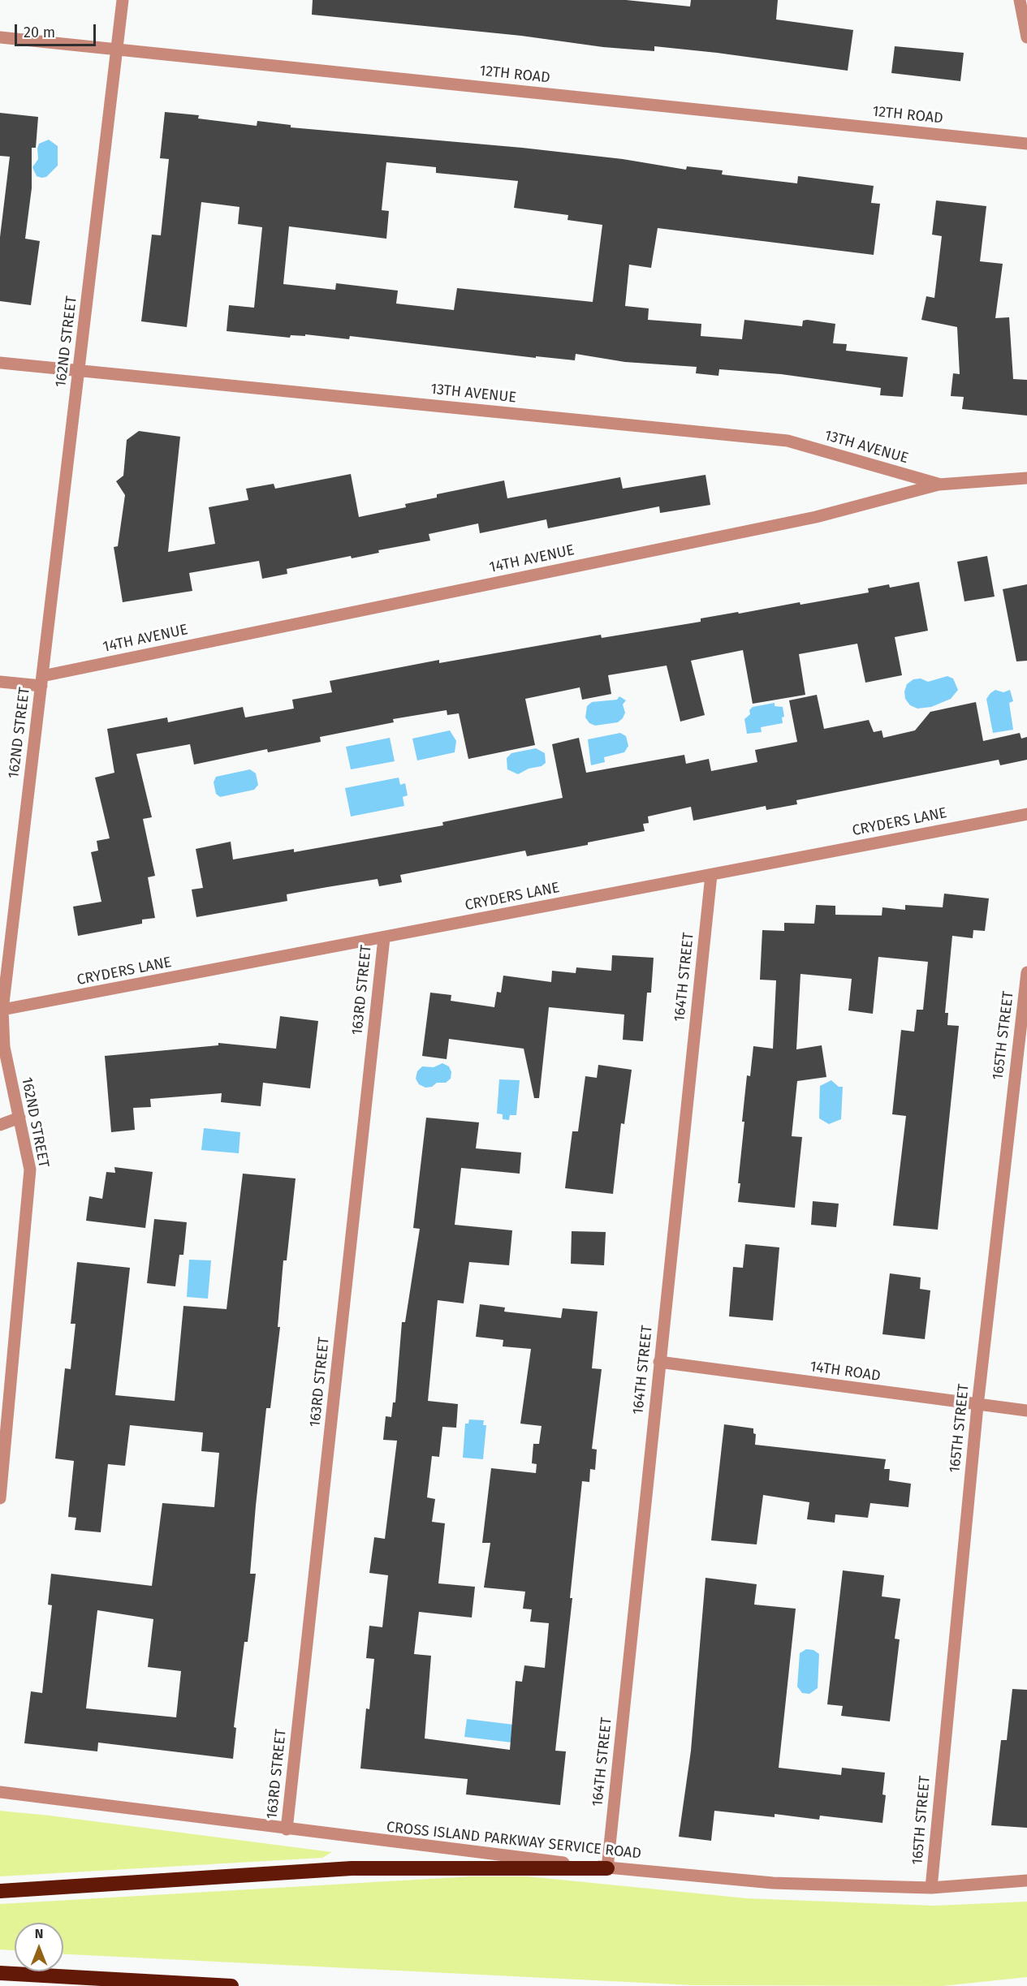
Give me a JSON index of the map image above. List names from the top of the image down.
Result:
{
  "streets": {
    "street": [
      "12TH ROAD",
      "162ND STREET",
      "13TH AVENUE",
      "14TH AVENUE",
      "CRYDERS LANE",
      "164TH STREET",
      "163RD STREET",
      "165TH STREET",
      "14TH ROAD",
      "CROSS ISLAND PARKWAY SERVICE ROAD"
    ]
  },
  "crossings": [
    ["12TH ROAD", "162ND STREET"],
    ["162ND STREET", "13TH AVENUE"],
    ["162ND STREET", "14TH AVENUE"],
    ["162ND STREET", "CRYDERS LANE"],
    ["13TH AVENUE", "14TH AVENUE"],
    ["CRYDERS LANE", "164TH STREET"],
    ["CRYDERS LANE", "163RD STREET"],
    ["164TH STREET", "14TH ROAD"],
    ["164TH STREET", "CROSS ISLAND PARKWAY SERVICE ROAD"],
    ["163RD STREET", "CROSS ISLAND PARKWAY SERVICE ROAD"],
    ["165TH STREET", "14TH ROAD"],
    ["165TH STREET", "CROSS ISLAND PARKWAY SERVICE ROAD"]
  ],
  "scale_bar": "20 m",
  "north": "top"
}
